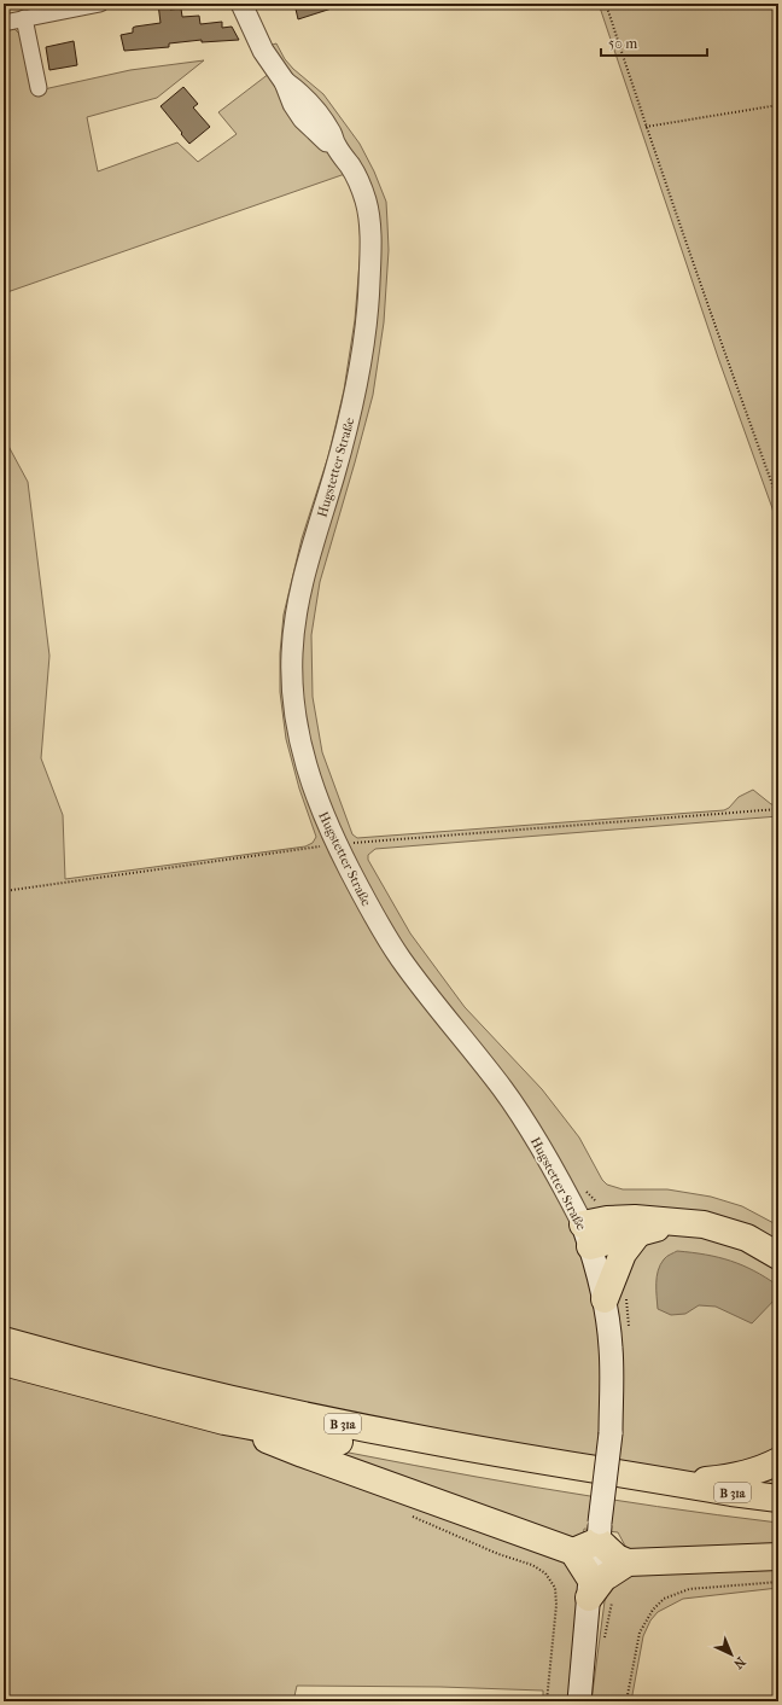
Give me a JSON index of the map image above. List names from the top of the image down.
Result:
{
  "streets": {
    "highway": ["B 31a"],
    "main road": ["Hugstetter Straße"]
  },
  "scale_bar": "50 m",
  "north": "bottom right"
}
